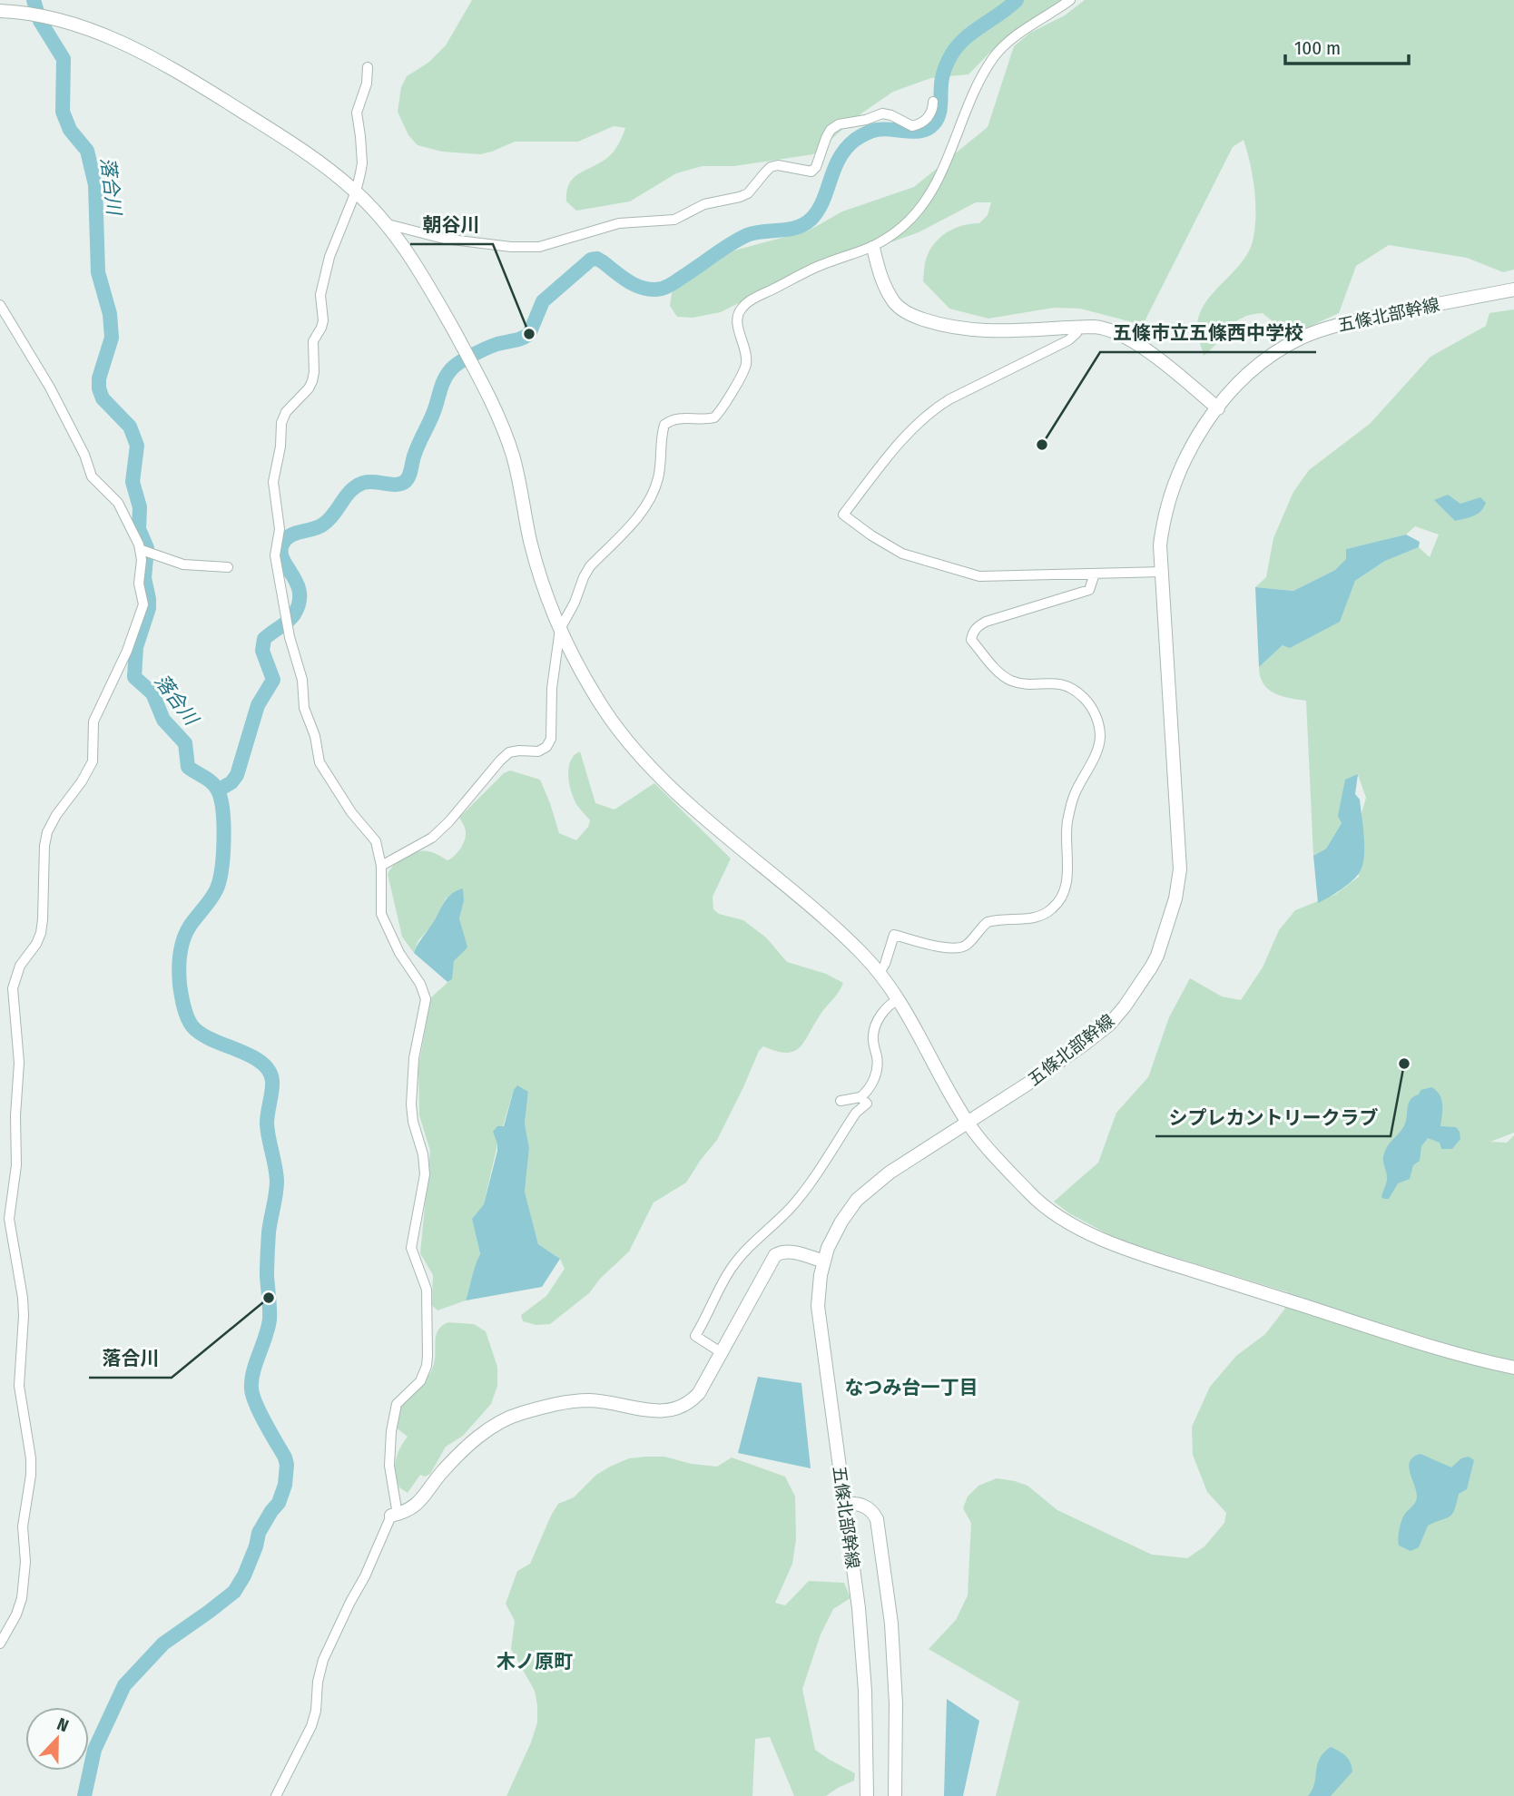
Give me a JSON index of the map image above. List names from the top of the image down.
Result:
{
  "streets": {
    "street": ["五條北部幹線"]
  },
  "districts": ["なつみ台一丁目", "木ノ原町"],
  "water": ["落合川"],
  "places": [
    "朝谷川",
    "五條市立五條西中学校",
    "シプレカントリークラブ",
    "落合川"
  ],
  "scale_bar": "100 m",
  "north": "top"
}
